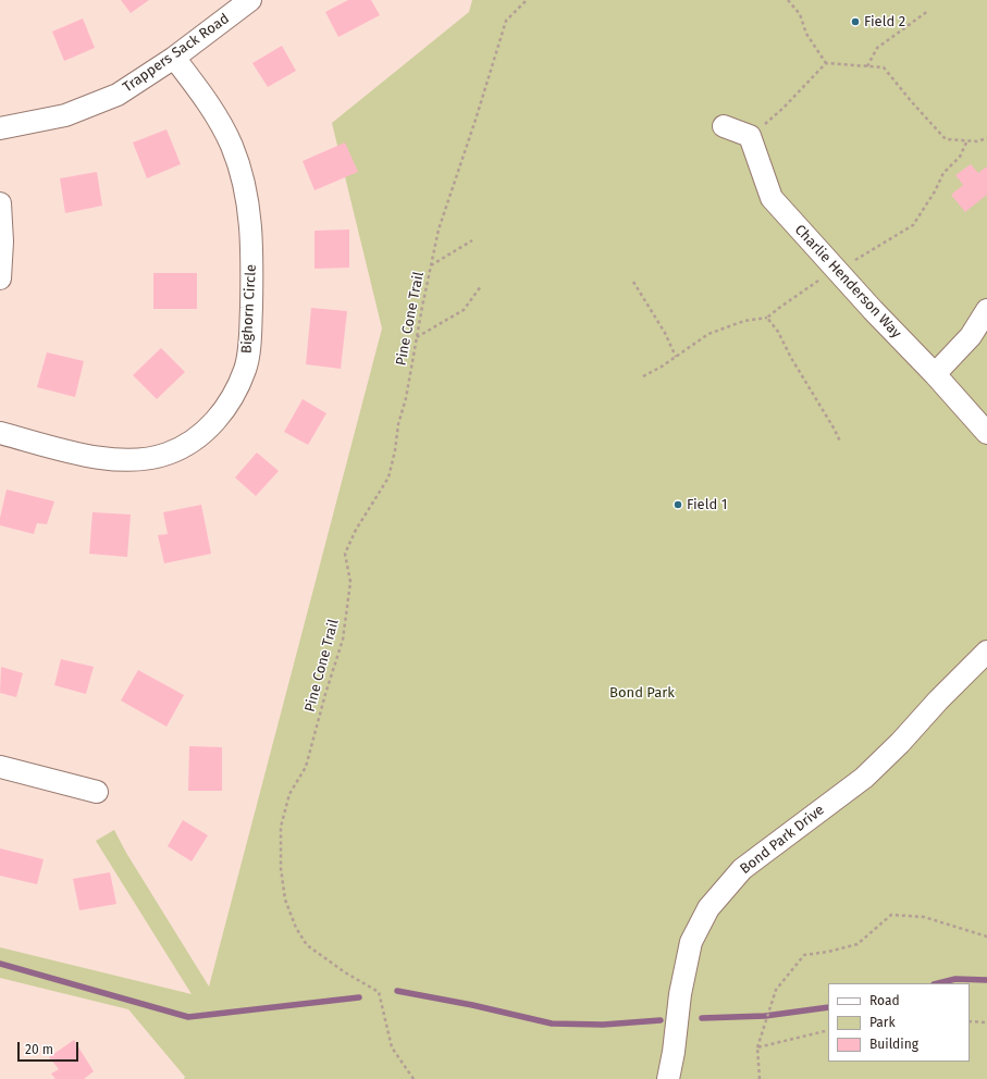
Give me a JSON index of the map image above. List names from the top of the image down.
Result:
{
  "streets": {
    "street": [
      "Trappers Sack Road",
      "Charlie Henderson Way",
      "Bighorn Circle",
      "Bond Park Drive"
    ],
    "path": ["Pine Cone Trail"]
  },
  "crossings": [
    ["Trappers Sack Road", "Bighorn Circle"]
  ],
  "parks": ["Bond Park"],
  "places": ["Field 2", "Field 1"],
  "legend": ["Road", "Park", "Building"],
  "scale_bar": "20 m"
}
